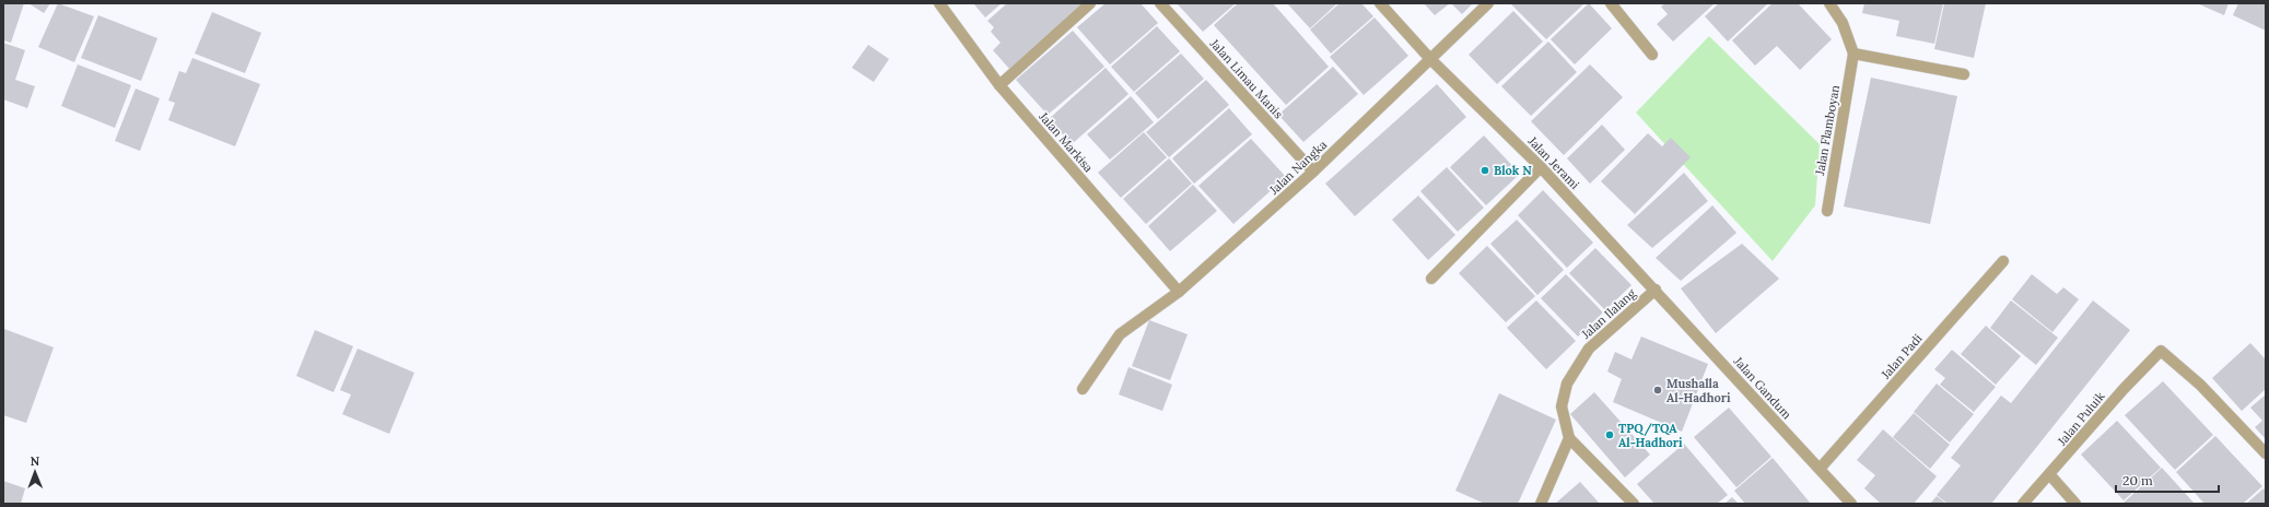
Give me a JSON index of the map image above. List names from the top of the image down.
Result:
{
  "streets": {
    "street": [
      "Jalan Limau Manis",
      "Jalan Flamboyan",
      "Jalan Markisa",
      "Jalan Jerami",
      "Jalan Nangka",
      "Jalan Ilalang",
      "Jalan Padi",
      "Jalan Gandum",
      "Jalan Puluik"
    ]
  },
  "crossings": [
    ["Jalan Limau Manis", "Jalan Nangka"],
    ["Jalan Markisa", "Jalan Nangka"],
    ["Jalan Jerami", "Jalan Nangka"],
    ["Jalan Jerami", "Jalan Ilalang"],
    ["Jalan Jerami", "Jalan Gandum"],
    ["Jalan Ilalang", "Jalan Gandum"],
    ["Jalan Padi", "Jalan Gandum"]
  ],
  "places": ["Blok N", "Mushalla Al-Hadhori", "TPQ/TQA Al-Hadhori"],
  "scale_bar": "20 m",
  "north": "top"
}
